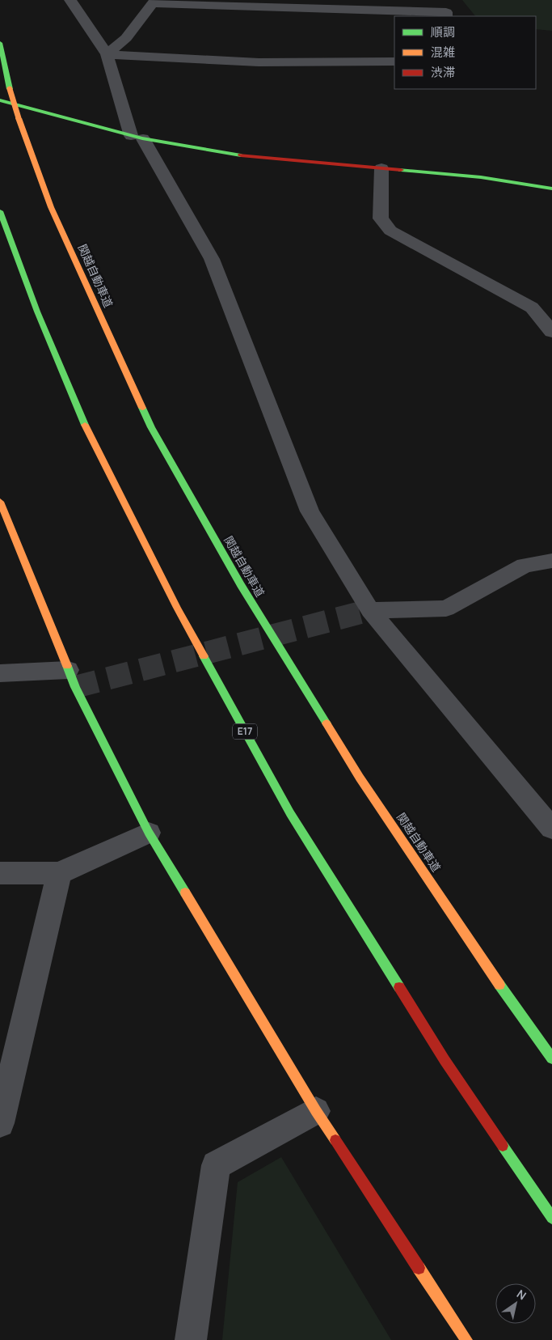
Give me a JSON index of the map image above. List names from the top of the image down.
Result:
{
  "streets": {
    "main road": ["関越自動車道", "E17"]
  },
  "legend": ["順調", "混雑", "渋滞"],
  "north": "top right"
}
